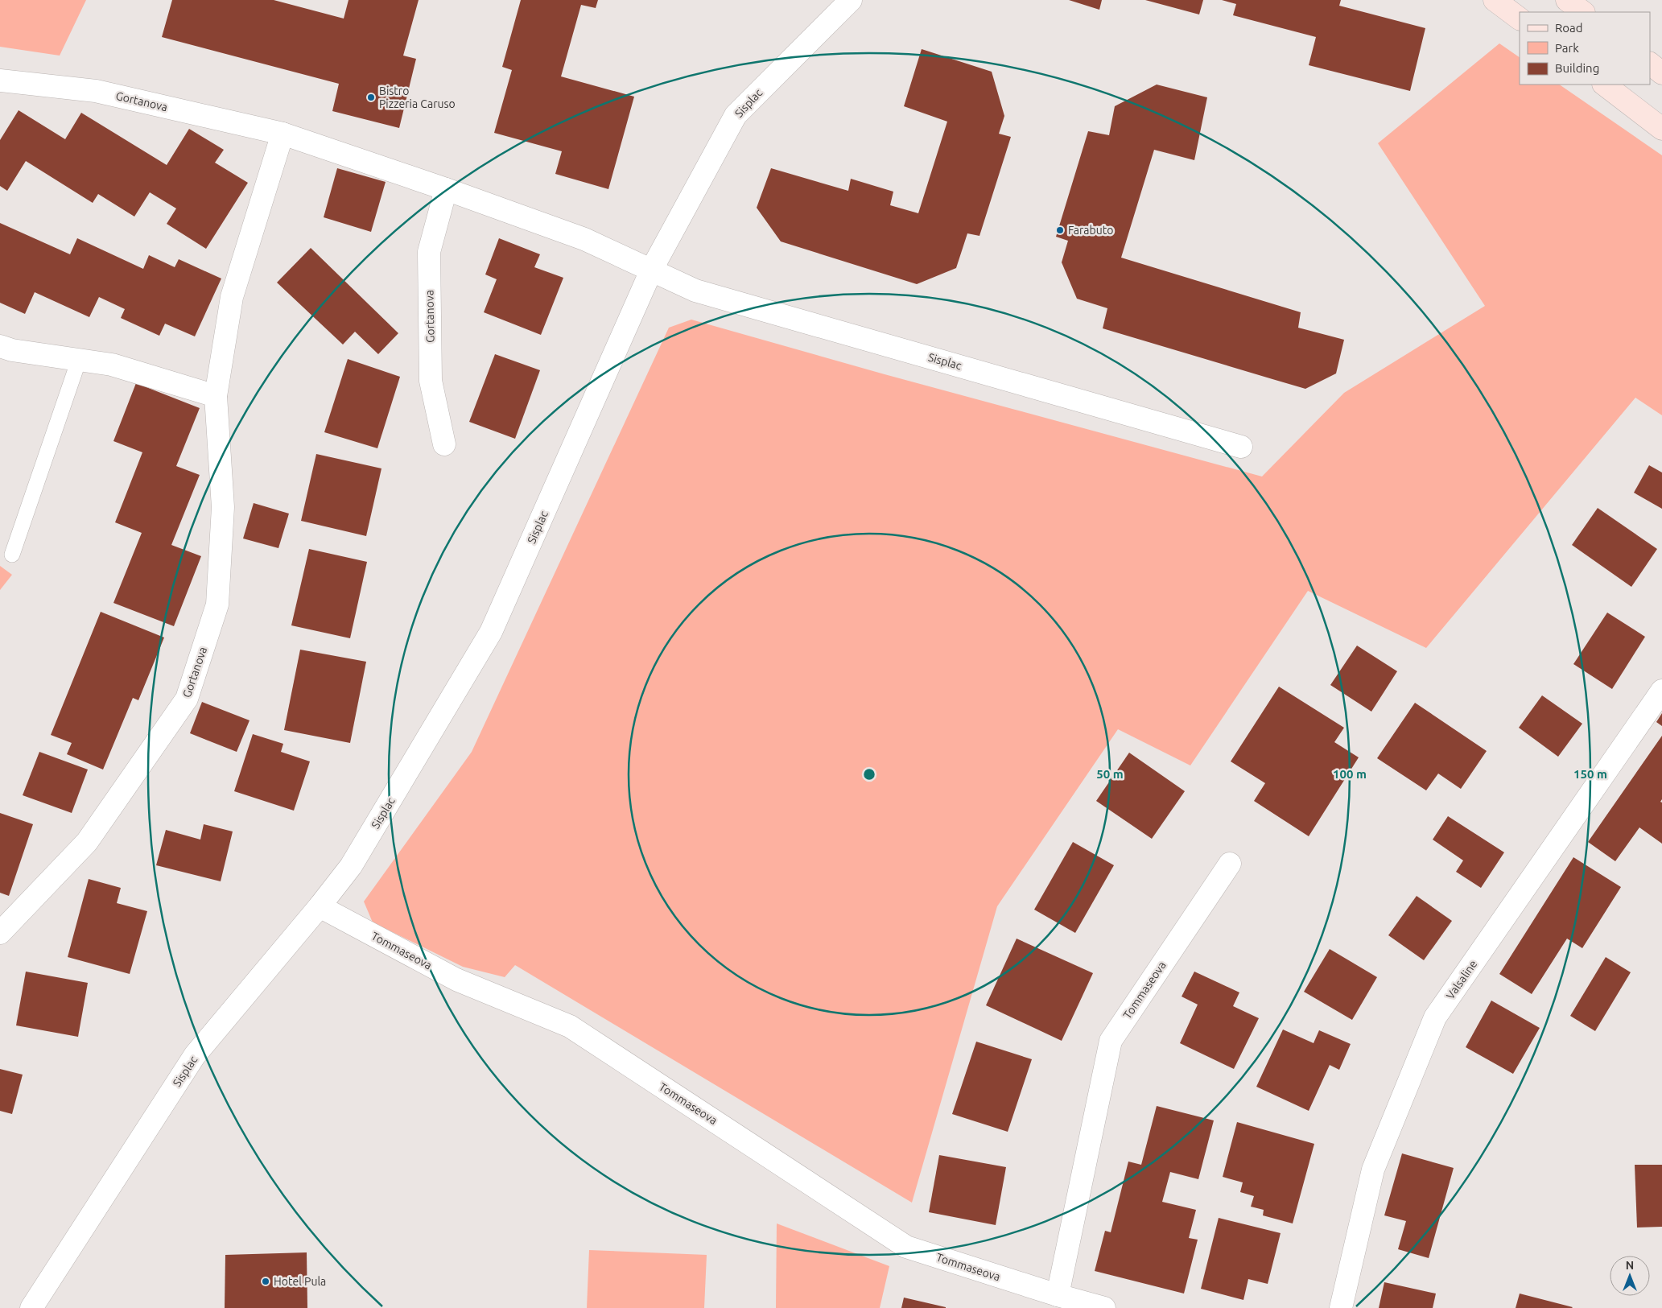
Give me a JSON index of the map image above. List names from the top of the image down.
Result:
{
  "streets": {
    "street": [
      "Gortanova",
      "Sisplac",
      "Tommaseova",
      "Valsaline"
    ]
  },
  "crossings": [
    ["Gortanova", "Sisplac"],
    ["Sisplac", "Tommaseova"]
  ],
  "places": ["Bistro Pizzeria Caruso", "Farabuto", "Hotel Pula"],
  "legend": ["Road", "Park", "Building"],
  "north": "top",
  "rings": ["50 m", "100 m", "150 m"]
}
